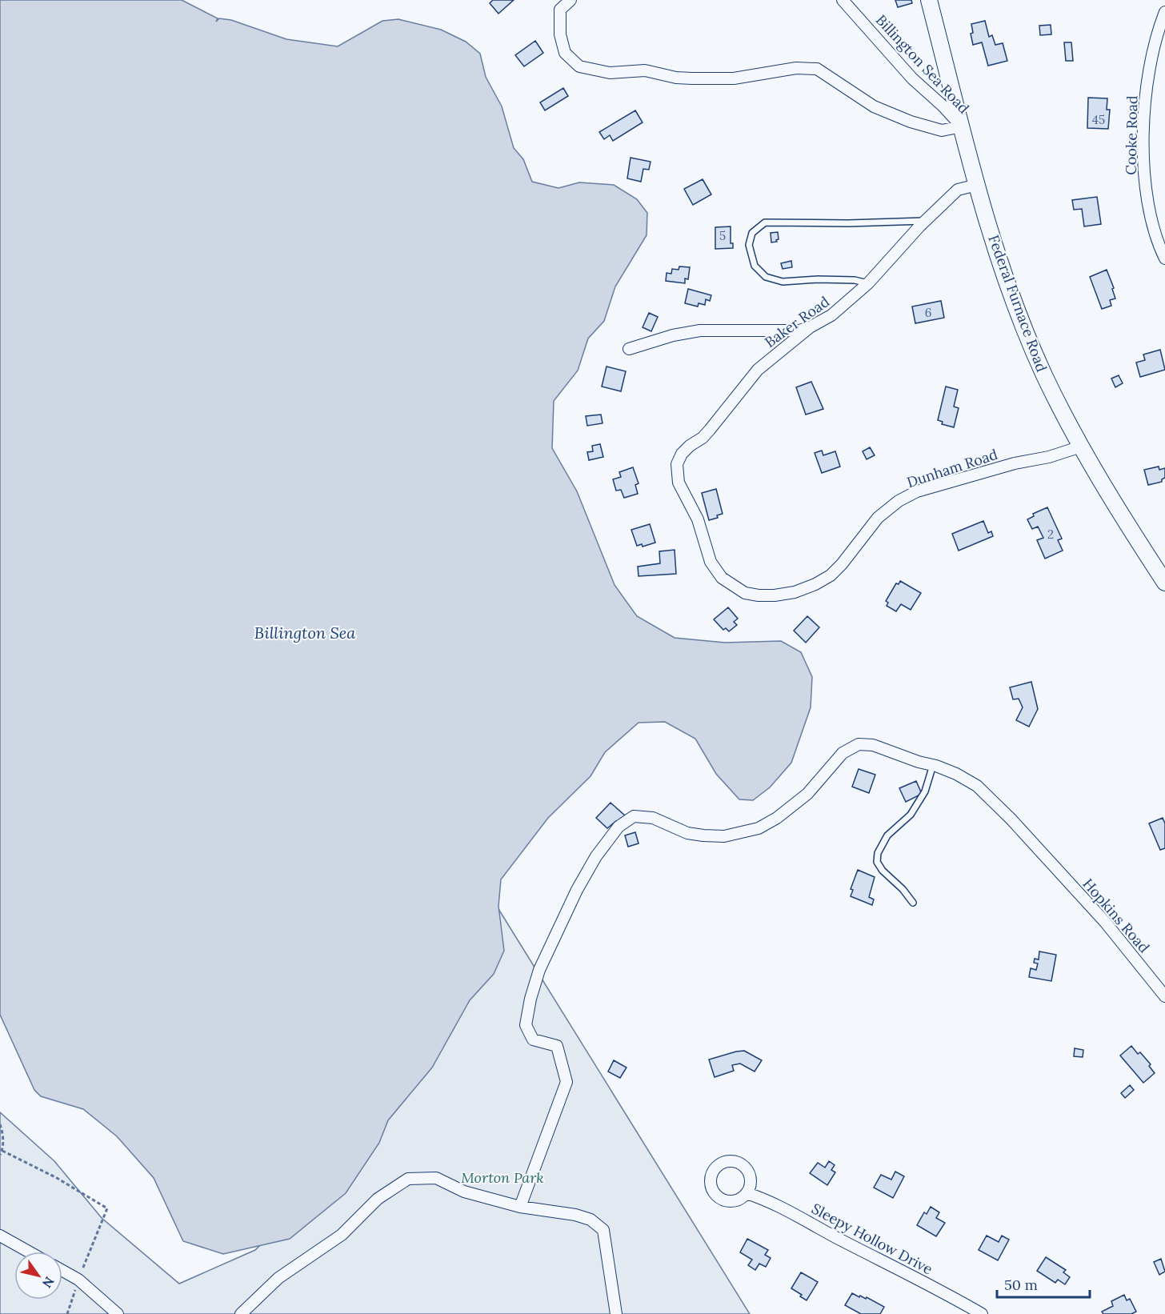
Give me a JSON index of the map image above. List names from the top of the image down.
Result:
{
  "streets": {
    "main road": ["Federal Furnace Road"],
    "street": [
      "Billington Sea Road",
      "Cooke Road",
      "Baker Road",
      "Dunham Road",
      "Hopkins Road",
      "Sleepy Hollow Drive"
    ]
  },
  "crossings": [
    ["Billington Sea Road", "Federal Furnace Road"],
    ["Federal Furnace Road", "Baker Road"],
    ["Federal Furnace Road", "Dunham Road"],
    ["Baker Road", "Dunham Road"]
  ],
  "water": ["Billington Sea"],
  "parks": ["Morton Park"],
  "house_numbers": [
    "45",
    "5",
    "6",
    "2"
  ],
  "scale_bar": "50 m",
  "north": "bottom right"
}
